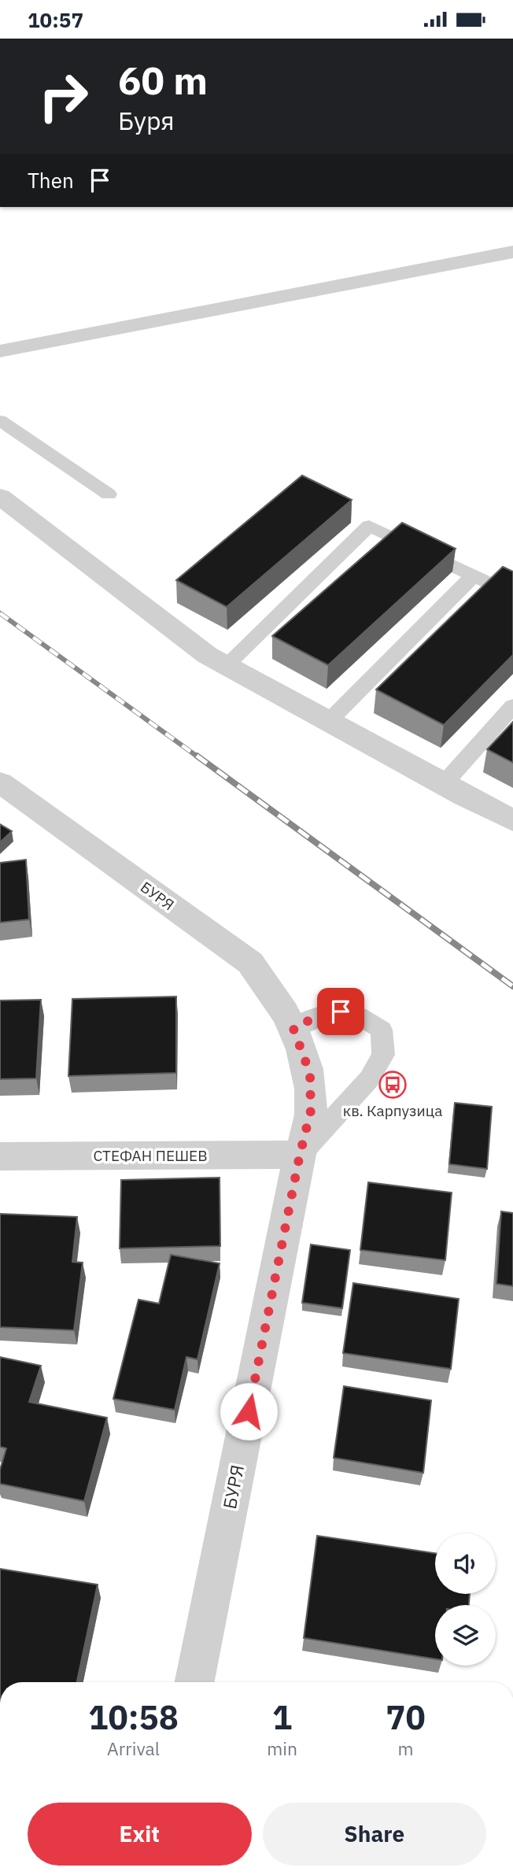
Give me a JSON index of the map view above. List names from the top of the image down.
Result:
{
  "streets": {
    "street": ["БУРЯ", "СТЕФАН ПЕШЕВ"]
  },
  "crossings": [
    ["БУРЯ", "СТЕФАН ПЕШЕВ"]
  ],
  "places": {
    "bus stop": ["кв. Карпузица"]
  },
  "page": {
    "status": "10:57",
    "turn": ["60 m", "Буря"],
    "then": "Then",
    "eta": [
      "10:58",
      "Arrival",
      "1",
      "min",
      "70",
      "m"
    ],
    "buttons": ["Exit", "Share"]
  }
}
